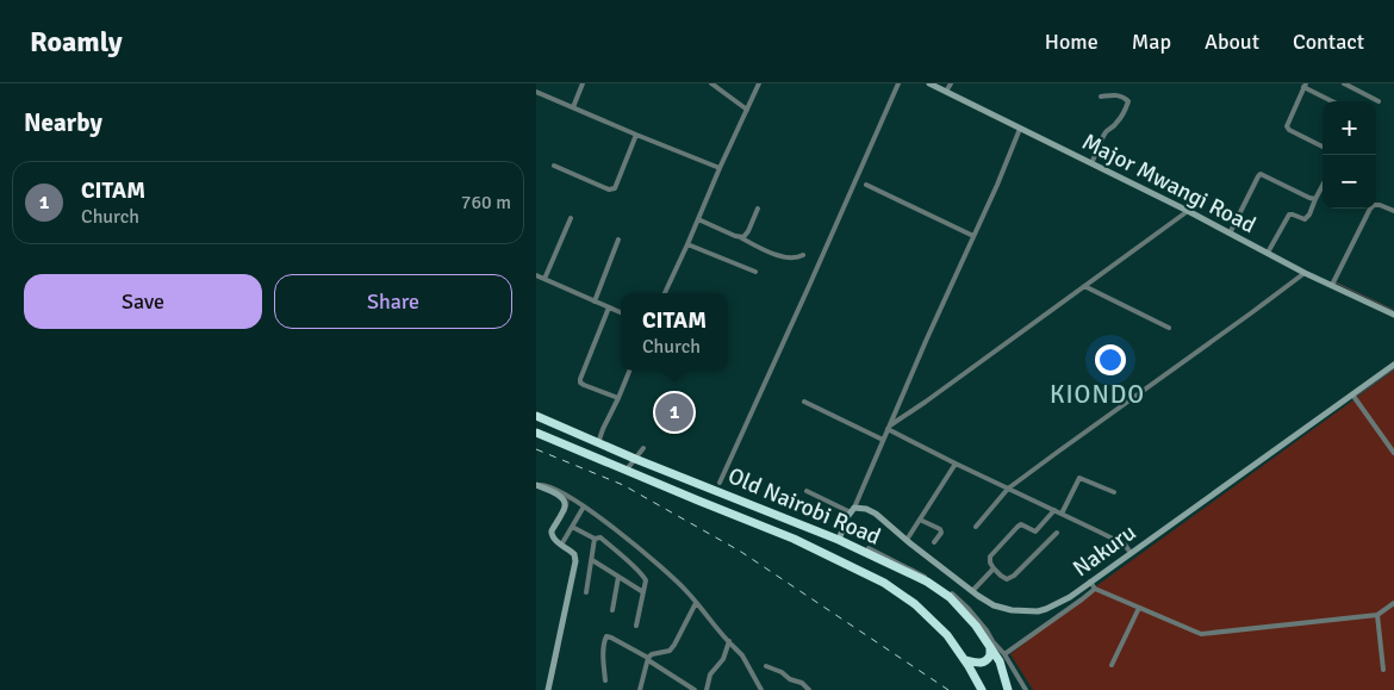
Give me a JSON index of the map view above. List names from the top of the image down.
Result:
{
  "streets": {
    "highway": ["Old Nairobi Road"],
    "street": ["Major Mwangi Road", "Nakuru"]
  },
  "districts": ["KIONDO"],
  "page": {
    "header": "Roamly",
    "nav": [
      "Home",
      "Map",
      "About",
      "Contact"
    ],
    "heading": "Nearby",
    "map_buttons": ["+", "−"],
    "list": [
      {
        "mark": "1",
        "name": "CITAM",
        "note": "Church",
        "value": "760 m"
      }
    ],
    "buttons": ["Save", "Share"],
    "popup": ["CITAM", "Church"],
    "pins": "1"
  }
}
